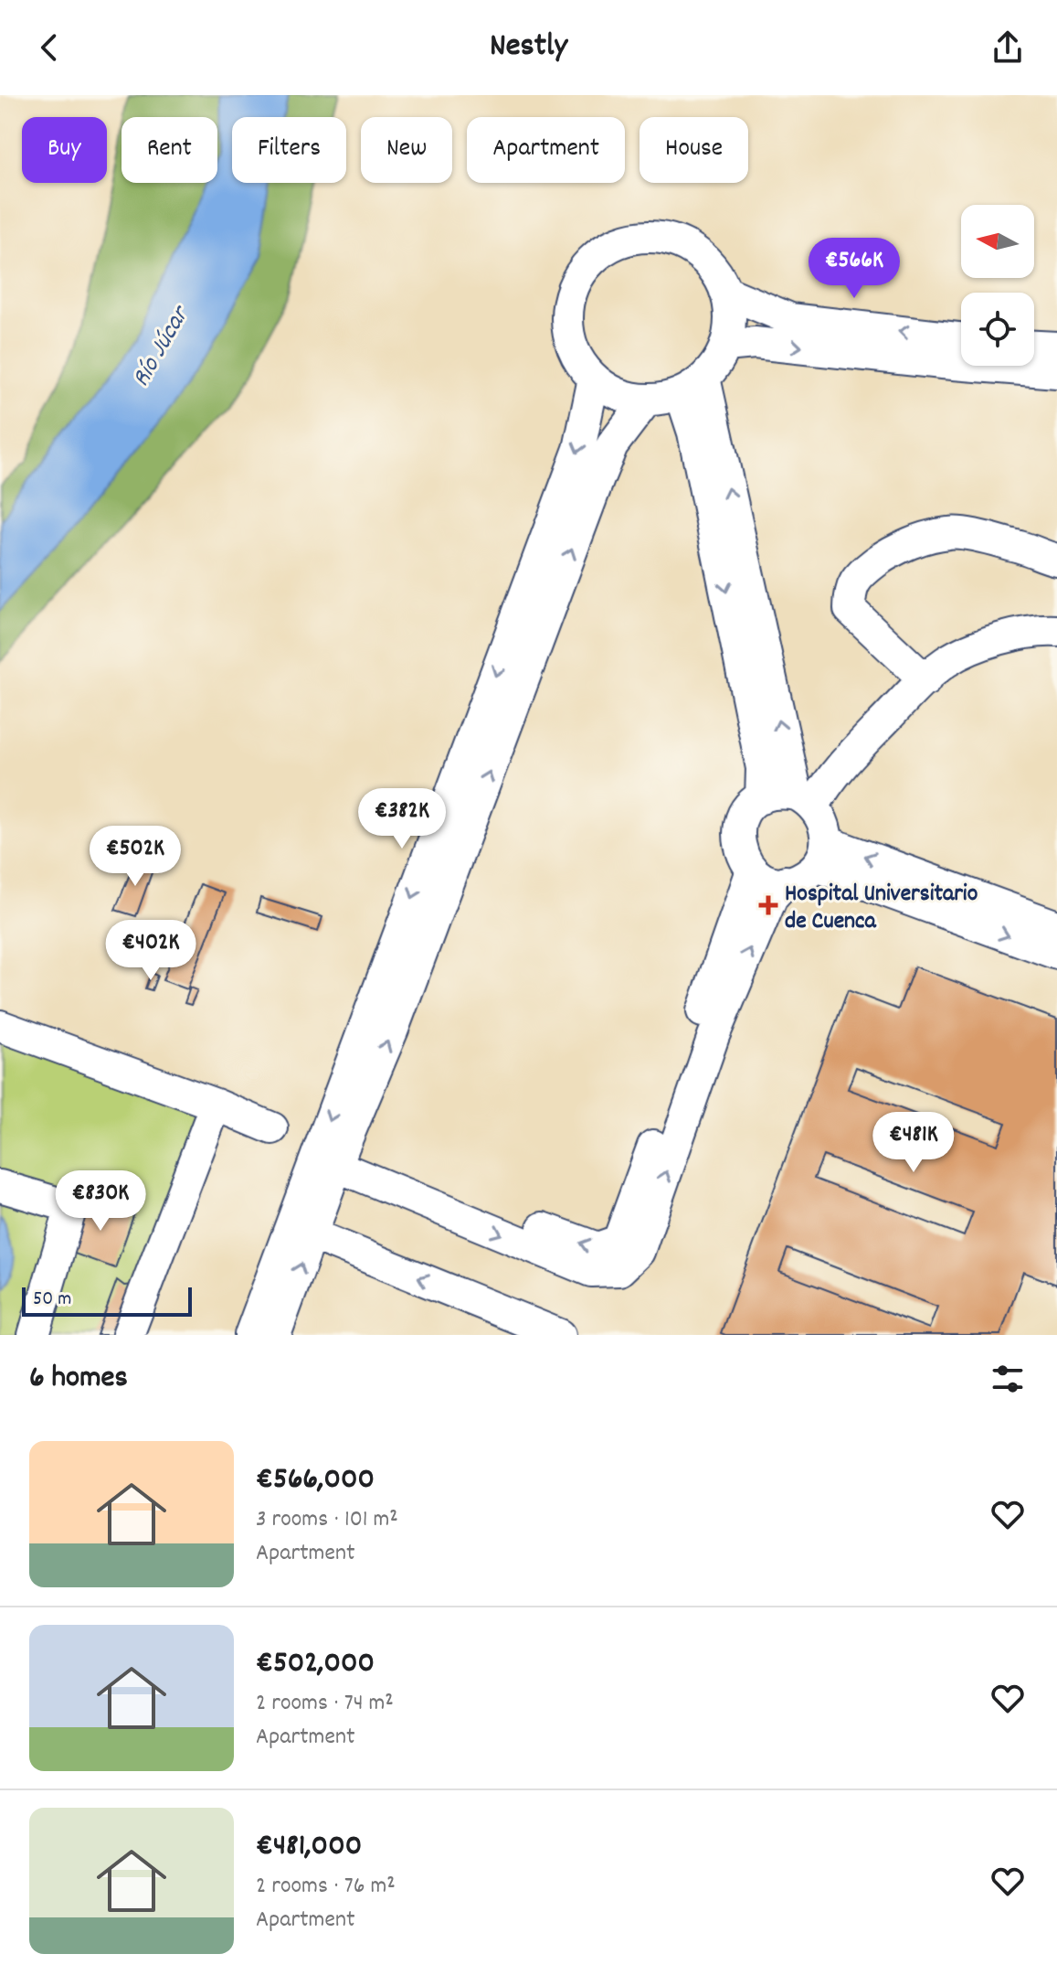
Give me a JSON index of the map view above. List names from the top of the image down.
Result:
{
  "water": ["Río Júcar"],
  "places": {
    "health": ["Hospital Universitario de Cuenca"]
  },
  "scale_bar": "50 m",
  "north": "left",
  "page": {
    "header": "Nestly",
    "chip": [
      "Buy",
      "Rent",
      "Filters",
      "New",
      "Apartment",
      "House"
    ],
    "price": [
      "€566K",
      "€382K",
      "€502K",
      "€402K",
      "€481K",
      "€830K"
    ],
    "scale": "50 m",
    "heading": "6 homes",
    "list": [
      {
        "name": "€566,000",
        "note": "3 rooms · 101 m² · Apartment"
      },
      {
        "name": "€502,000",
        "note": "2 rooms · 74 m² · Apartment"
      },
      {
        "name": "€481,000",
        "note": "2 rooms · 76 m² · Apartment"
      }
    ]
  }
}
